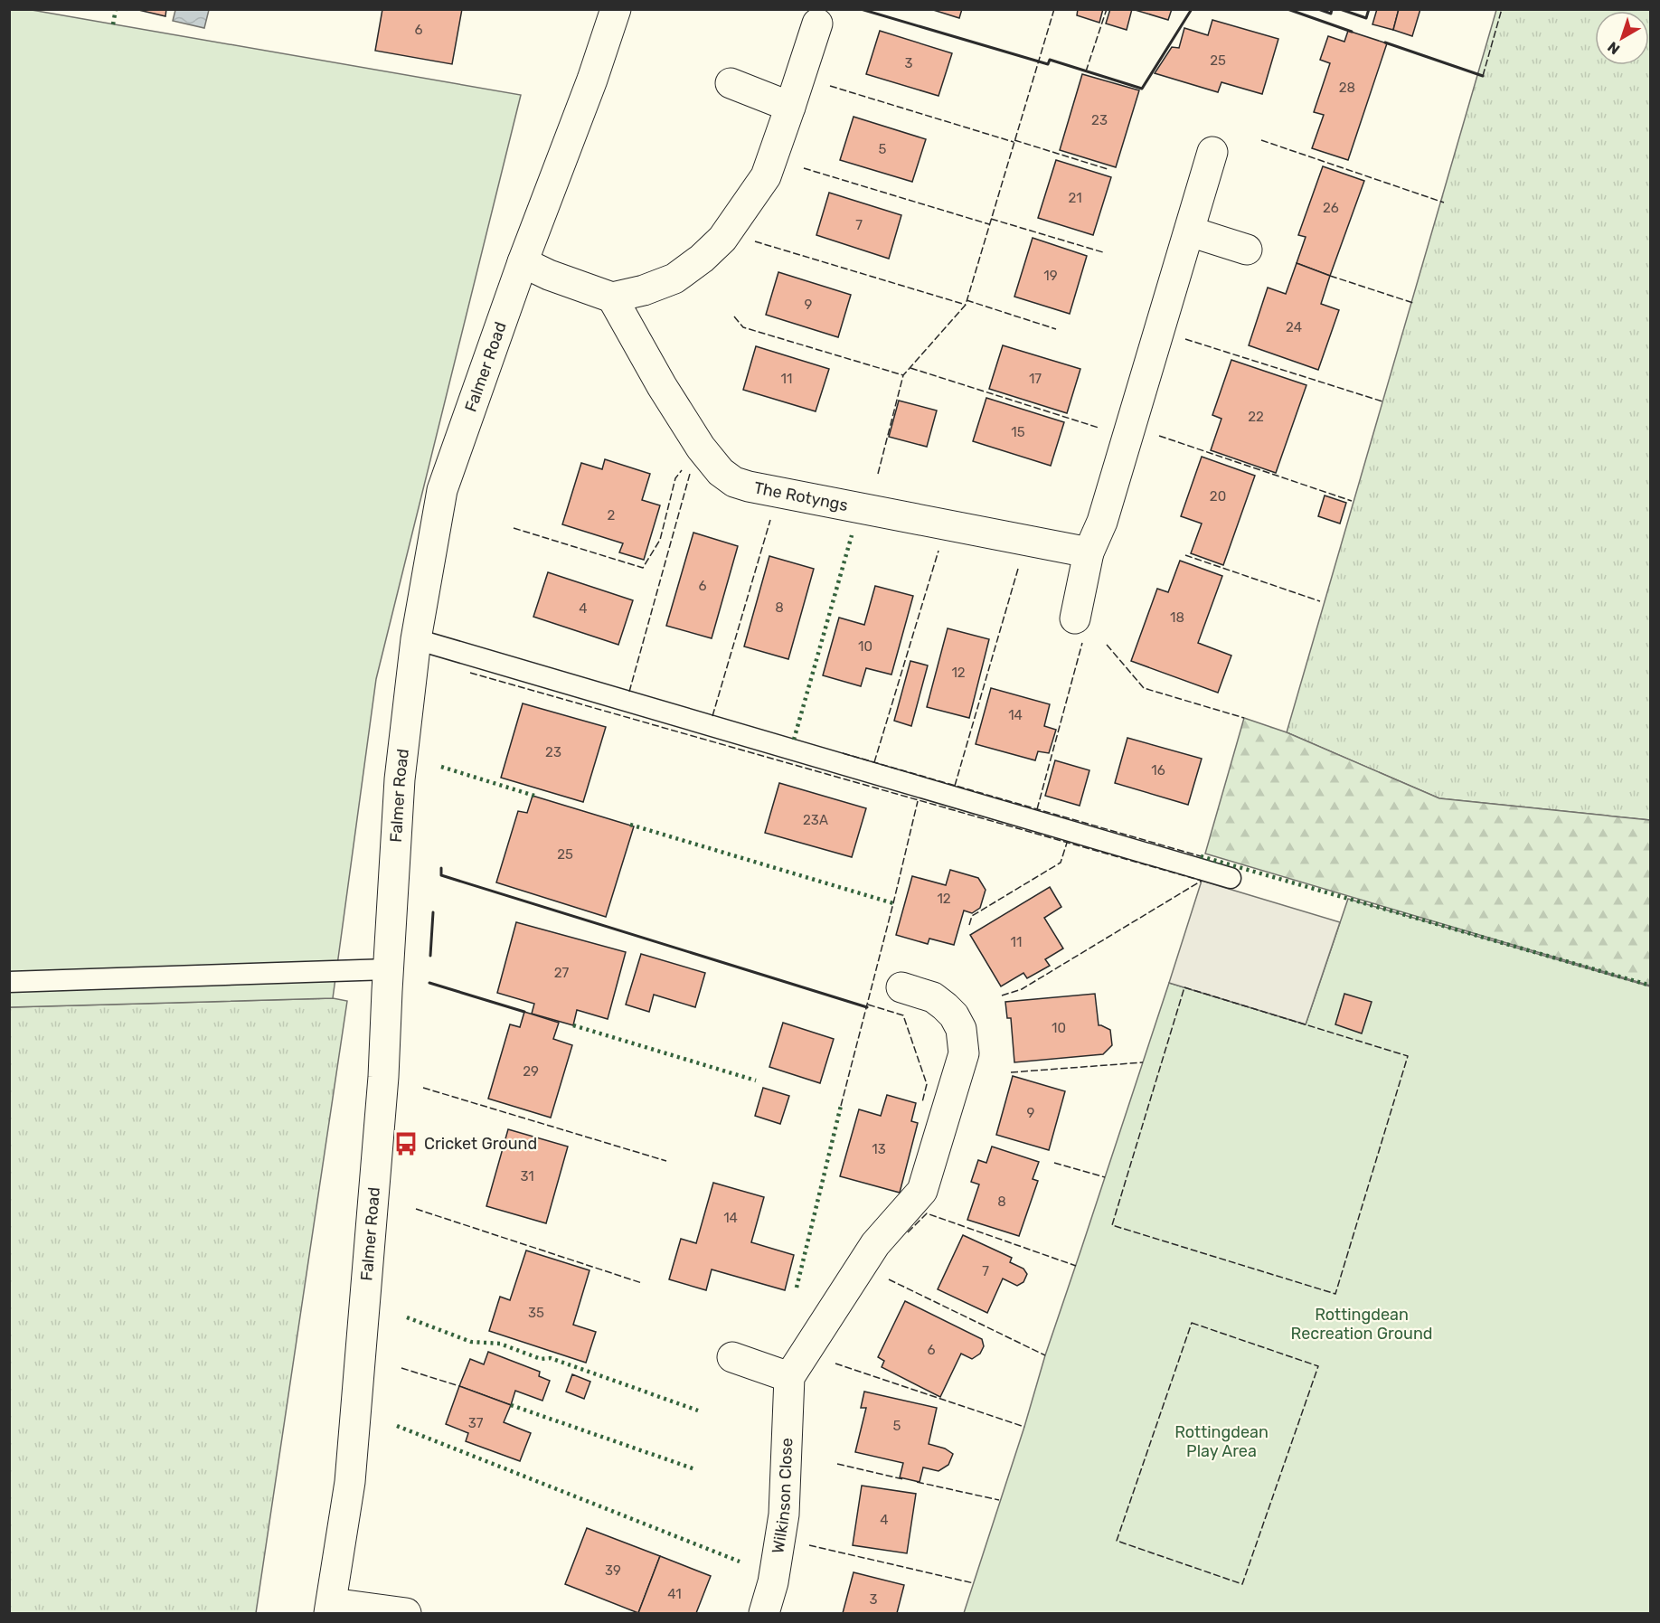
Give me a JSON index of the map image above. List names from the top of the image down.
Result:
{
  "streets": {
    "street": ["Falmer Road", "The Rotyngs", "Wilkinson Close"]
  },
  "parks": ["Rottingdean Recreation Ground", "Rottingdean Play Area"],
  "places": {
    "bus stop": ["Cricket Ground"]
  },
  "house_numbers": [
    "6",
    "25",
    "3",
    "28",
    "23",
    "5",
    "21",
    "26",
    "7",
    "19",
    "9",
    "24",
    "11",
    "17",
    "22",
    "15",
    "20",
    "2",
    "6",
    "8",
    "4",
    "18",
    "10",
    "12",
    "14",
    "23",
    "16",
    "23A",
    "25",
    "12",
    "11",
    "27",
    "10",
    "29",
    "9",
    "13",
    "31",
    "8",
    "14",
    "7",
    "35",
    "6",
    "37",
    "5",
    "4",
    "39",
    "41",
    "3"
  ],
  "north": "bottom left"
}
